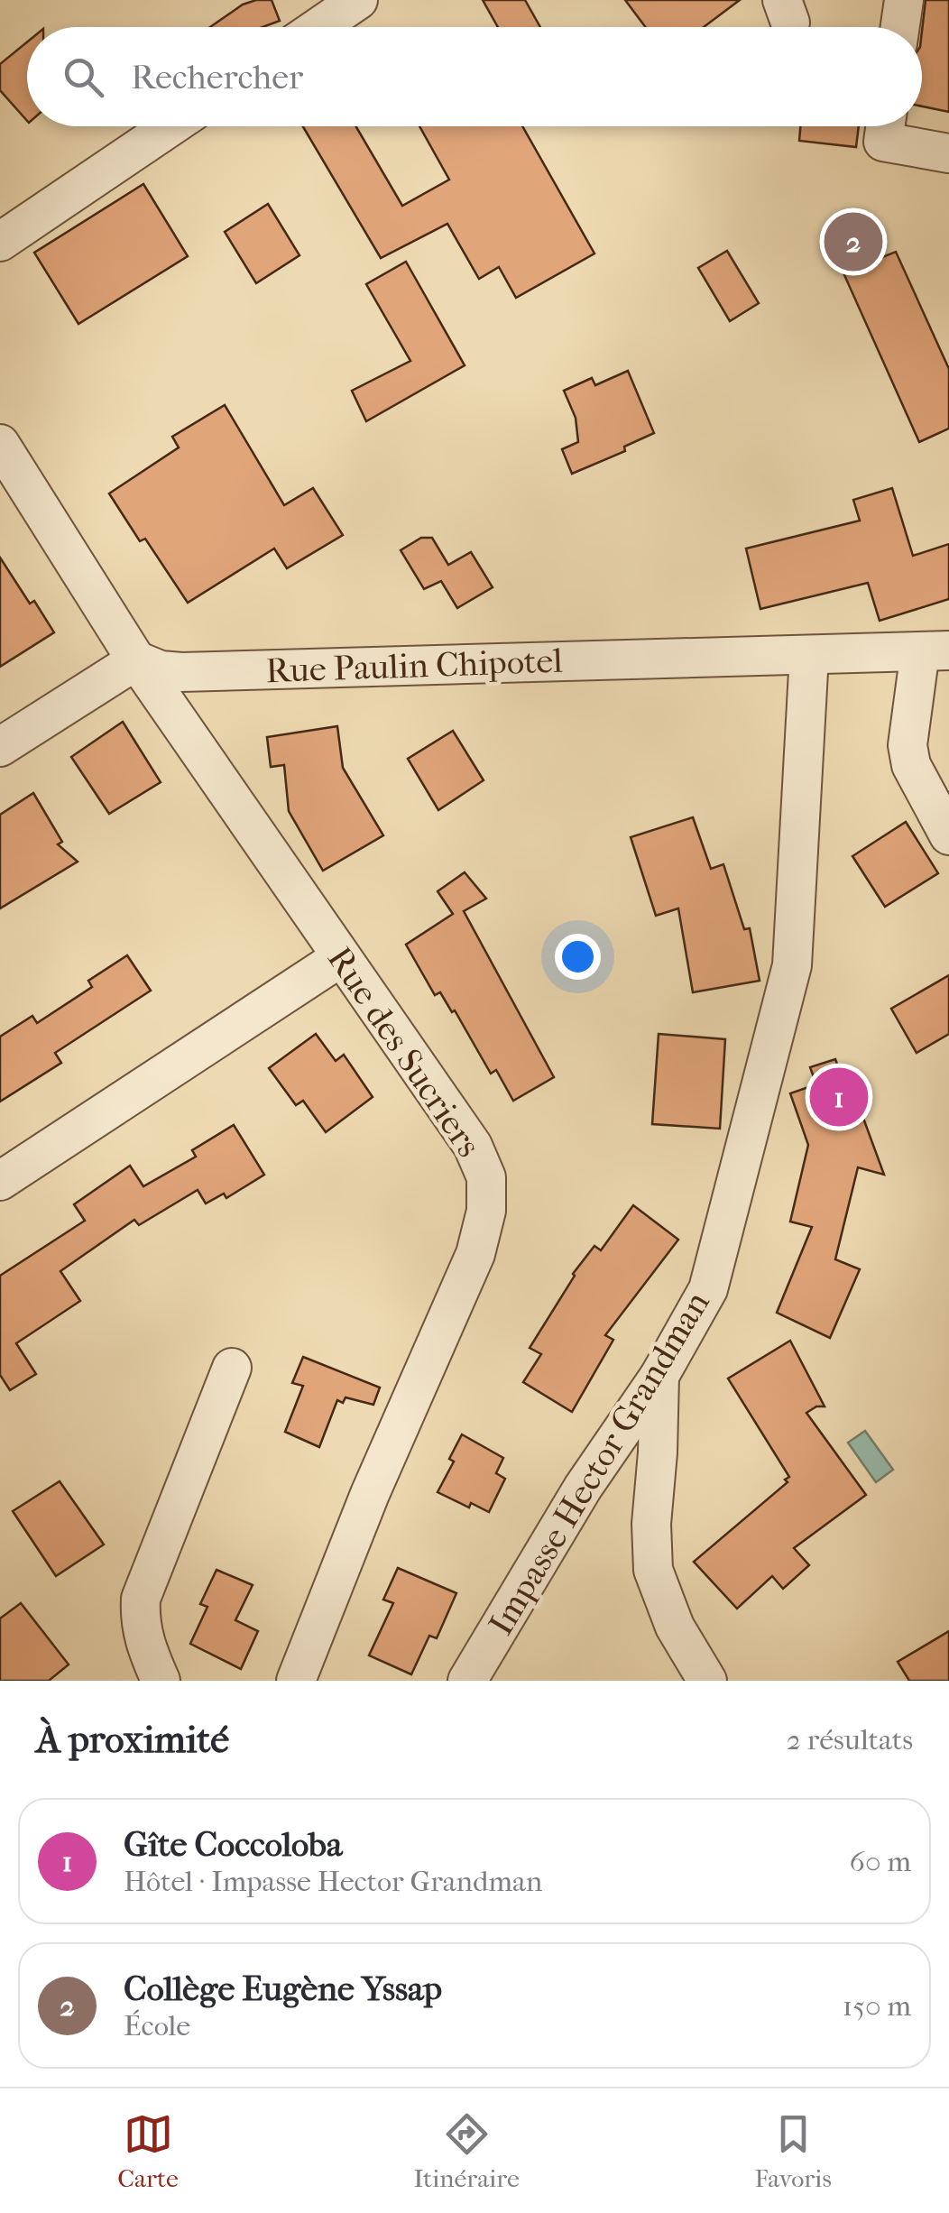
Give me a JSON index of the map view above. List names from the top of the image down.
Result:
{
  "streets": {
    "street": ["Rue Paulin Chipotel", "Rue des Sucriers", "Impasse Hector Grandman"]
  },
  "crossings": [
    ["Rue Paulin Chipotel", "Rue des Sucriers"],
    ["Rue Paulin Chipotel", "Impasse Hector Grandman"]
  ],
  "page": {
    "search": "Rechercher",
    "pins": ["2", "1"],
    "heading": ["À proximité", "2 résultats"],
    "list": [
      {
        "mark": "1",
        "name": "Gîte Coccoloba",
        "note": "Hôtel · Impasse Hector Grandman",
        "value": "60 m"
      },
      {
        "mark": "2",
        "name": "Collège Eugène Yssap",
        "note": "École",
        "value": "150 m"
      }
    ],
    "nav": ["Carte", "Itinéraire", "Favoris"]
  }
}
